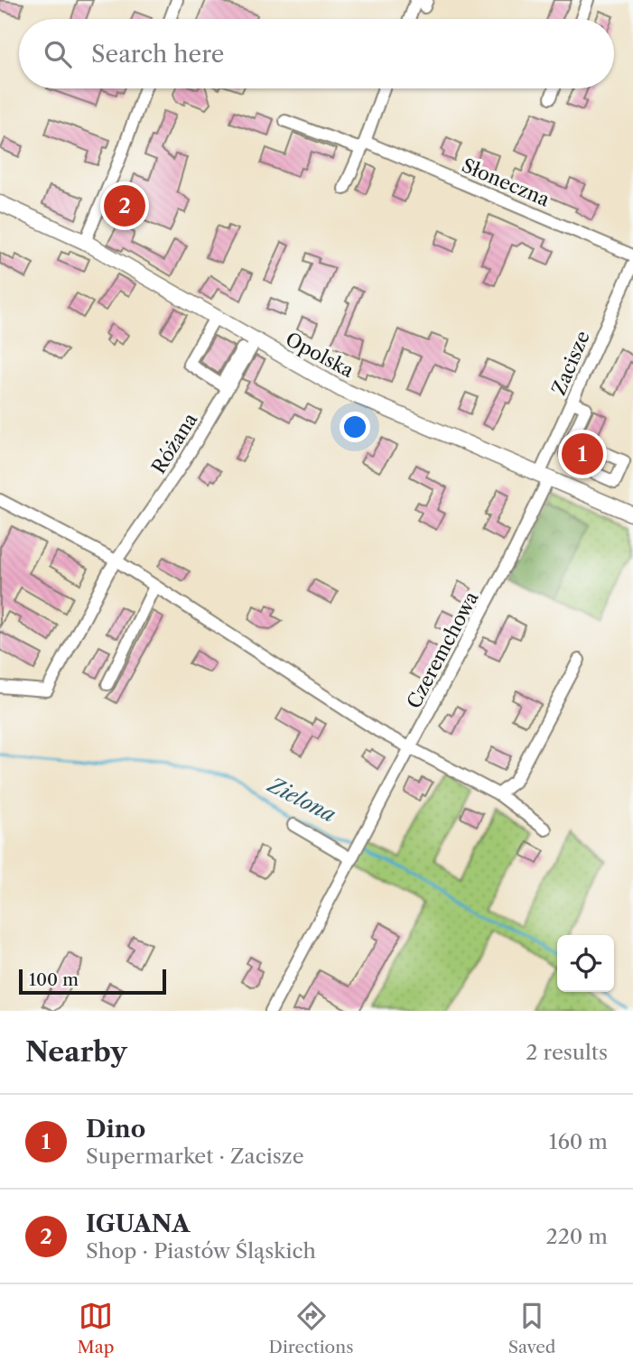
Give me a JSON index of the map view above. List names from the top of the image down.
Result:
{
  "streets": {
    "main road": ["Opolska"],
    "street": [
      "Słoneczna",
      "Zacisze",
      "Różana",
      "Czeremchowa"
    ]
  },
  "crossings": [
    ["Opolska", "Zacisze"],
    ["Opolska", "Różana"],
    ["Opolska", "Czeremchowa"],
    ["Zacisze", "Czeremchowa"]
  ],
  "water": ["Zielona"],
  "scale_bar": "100 m",
  "page": {
    "search": "Search here",
    "pins": ["2", "1"],
    "scale": "100 m",
    "heading": ["Nearby", "2 results"],
    "list": [
      {
        "mark": "1",
        "name": "Dino",
        "note": "Supermarket · Zacisze",
        "value": "160 m"
      },
      {
        "mark": "2",
        "name": "IGUANA",
        "note": "Shop · Piastów Śląskich",
        "value": "220 m"
      }
    ],
    "nav": ["Map", "Directions", "Saved"]
  }
}
